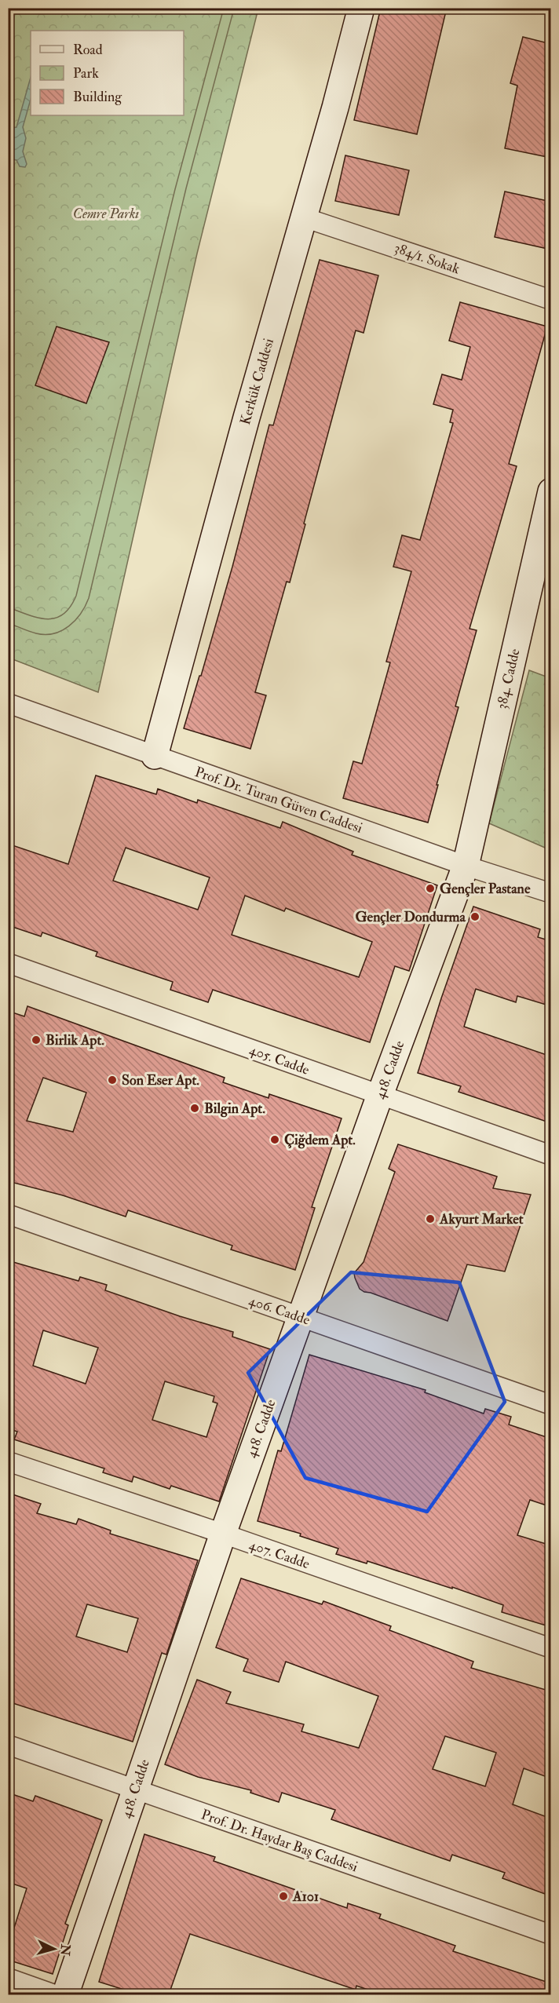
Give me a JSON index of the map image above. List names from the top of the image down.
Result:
{
  "streets": {
    "street": [
      "384/1. Sokak",
      "Kerkük Caddesi",
      "384. Cadde",
      "Prof. Dr. Turan Güven Caddesi",
      "405. Cadde",
      "418. Cadde",
      "406. Cadde",
      "407. Cadde",
      "Prof. Dr. Haydar Baş Caddesi"
    ]
  },
  "crossings": [
    ["384/1. Sokak", "Kerkük Caddesi"],
    ["Kerkük Caddesi", "Prof. Dr. Turan Güven Caddesi"],
    ["384. Cadde", "Prof. Dr. Turan Güven Caddesi"],
    ["384. Cadde", "418. Cadde"],
    ["Prof. Dr. Turan Güven Caddesi", "418. Cadde"],
    ["405. Cadde", "418. Cadde"],
    ["418. Cadde", "406. Cadde"],
    ["418. Cadde", "407. Cadde"],
    ["418. Cadde", "Prof. Dr. Haydar Baş Caddesi"]
  ],
  "parks": ["Cemre Parkı"],
  "places": [
    "Gençler Pastane",
    "Gençler Dondurma",
    "Birlik Apt.",
    "Son Eser Apt.",
    "Bilgin Apt.",
    "Çiğdem Apt.",
    "Akyurt Market",
    "A101"
  ],
  "legend": ["Road", "Park", "Building"],
  "north": "right"
}
